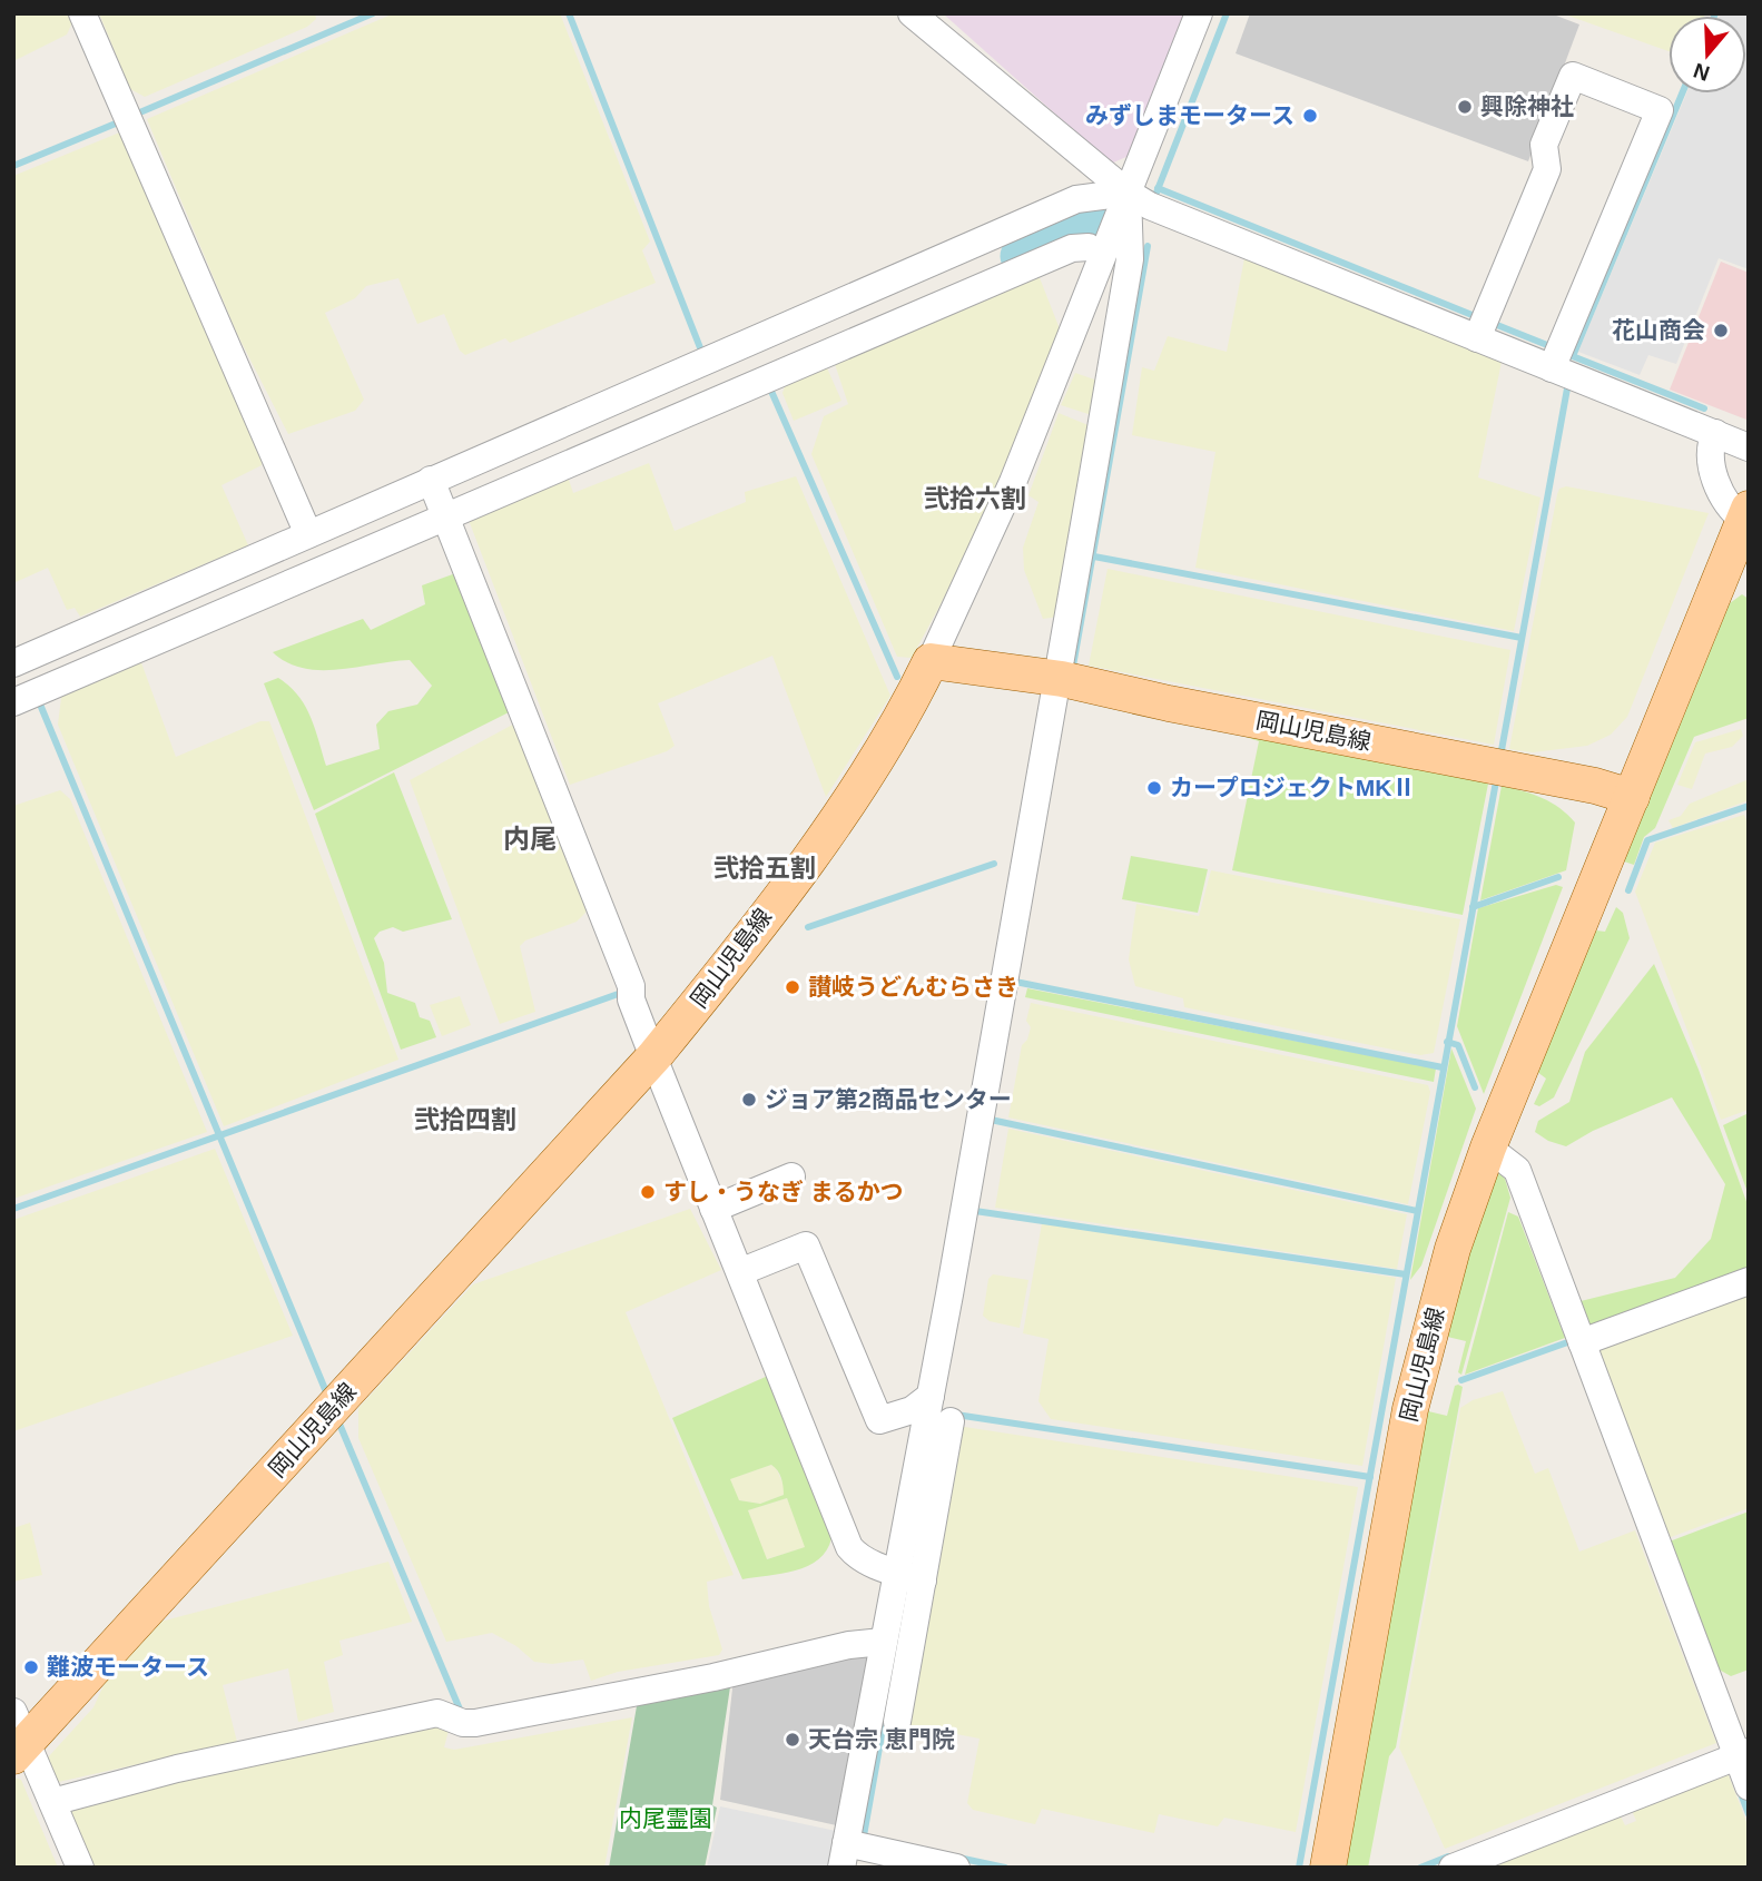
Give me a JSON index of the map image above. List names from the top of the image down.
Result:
{
  "streets": {
    "main road": ["岡山児島線"]
  },
  "districts": [
    "弐拾六割",
    "内尾",
    "弐拾五割",
    "弐拾四割"
  ],
  "parks": ["内尾霊園"],
  "places": [
    "興除神社",
    "みずしまモータース",
    "花山商会",
    "カープロジェクトMKⅡ",
    "讃岐うどんむらさき",
    "ジョア第2商品センター",
    "すし・うなぎ まるかつ",
    "難波モータース",
    "天台宗 恵門院"
  ],
  "north": "bottom"
}
